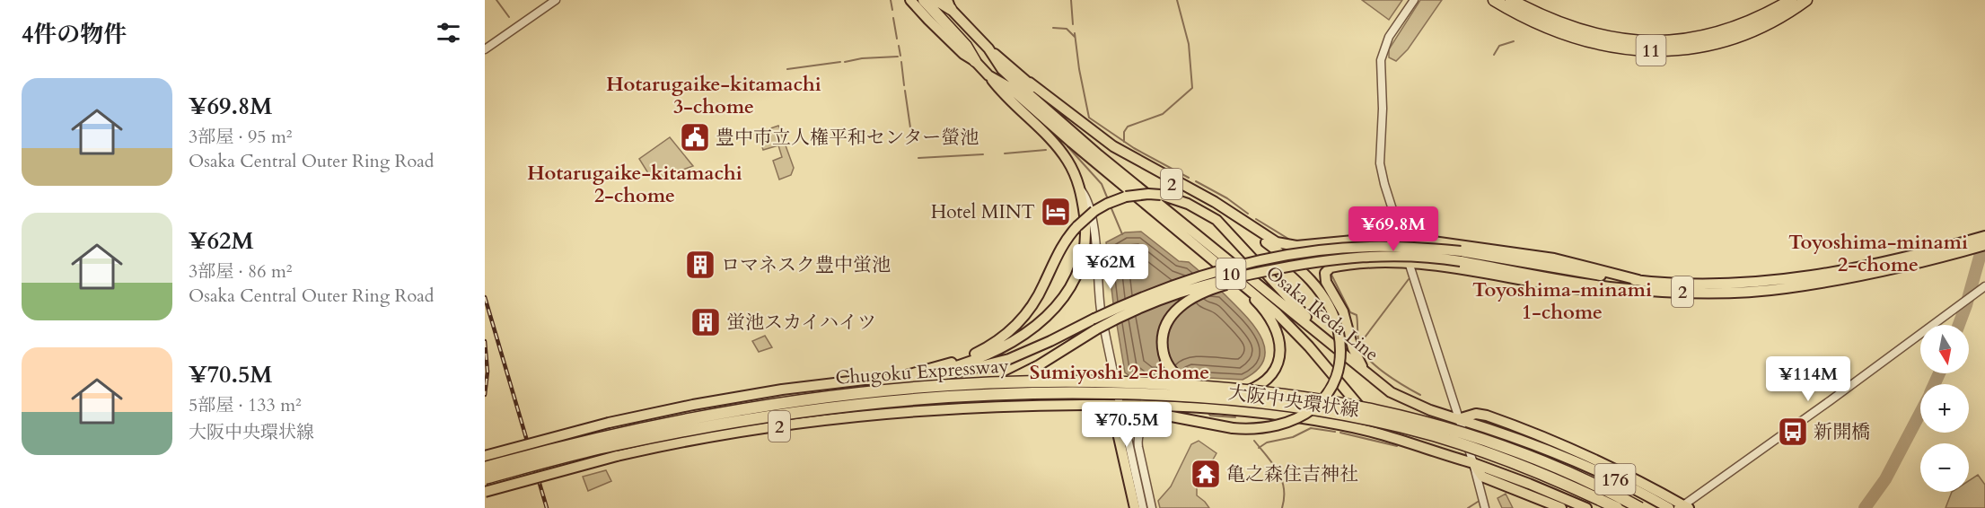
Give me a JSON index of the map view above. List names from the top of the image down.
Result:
{
  "streets": {
    "highway": ["11", "Chugoku Expressway"],
    "main road": [
      "2",
      "10",
      "Osaka Ikeda Line",
      "大阪中央環状線",
      "176"
    ]
  },
  "crossings": [
    ["2", "10"],
    ["2", "Osaka Ikeda Line"],
    ["2", "大阪中央環状線"],
    ["10", "Osaka Ikeda Line"],
    ["Osaka Ikeda Line", "大阪中央環状線"],
    ["Osaka Ikeda Line", "176"],
    ["大阪中央環状線", "176"]
  ],
  "districts": [
    "Hotarugaike-kitamachi 3-chome",
    "Hotarugaike-kitamachi 2-chome",
    "Toyoshima-minami 2-chome",
    "Toyoshima-minami 1-chome",
    "Sumiyoshi 2-chome"
  ],
  "places": {
    "public building": ["豊中市立人権平和センター螢池"],
    "hotel": ["Hotel MINT"],
    "building": ["ロマネスク豊中蛍池", "蛍池スカイハイツ"],
    "bus stop": ["新開橋"],
    "temple": ["亀之森住吉神社"]
  },
  "north": "bottom",
  "page": {
    "heading": "4件の物件",
    "list": [
      {
        "name": "¥69.8M",
        "note": "3部屋 · 95 m² · Osaka Central Outer Ring Road"
      },
      {
        "name": "¥62M",
        "note": "3部屋 · 86 m² · Osaka Central Outer Ring Road"
      },
      {
        "name": "¥70.5M",
        "note": "5部屋 · 133 m² · 大阪中央環状線"
      }
    ],
    "price": [
      "¥69.8M",
      "¥62M",
      "¥114M",
      "¥70.5M"
    ],
    "map_buttons": ["+", "−"]
  }
}
